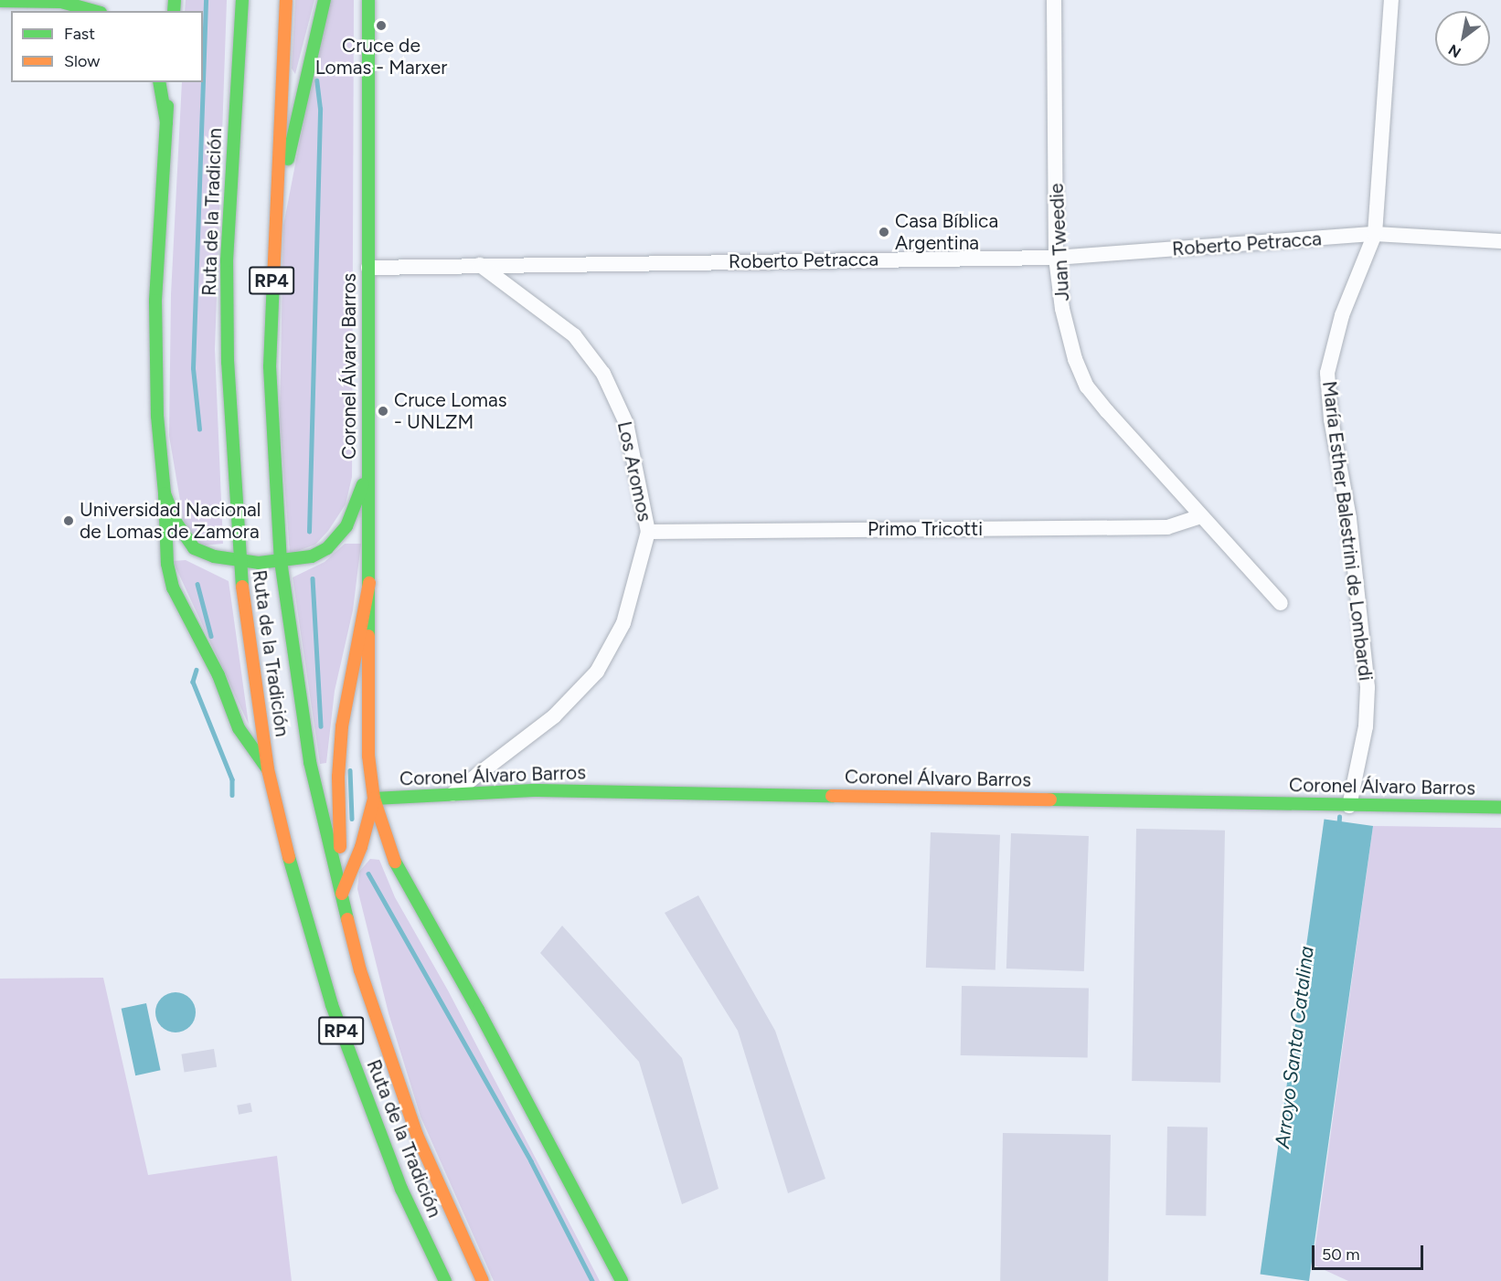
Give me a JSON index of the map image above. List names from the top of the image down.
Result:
{
  "streets": {
    "main road": ["Ruta de la Tradición", "RP4", "Coronel Álvaro Barros"],
    "street": [
      "Juan Tweedie",
      "Roberto Petracca",
      "Los Aromos",
      "Primo Tricotti",
      "María Esther Balestrini de Lombardi"
    ]
  },
  "crossings": [
    ["Juan Tweedie", "Roberto Petracca"],
    ["Juan Tweedie", "Primo Tricotti"],
    ["Roberto Petracca", "Coronel Álvaro Barros"],
    ["Roberto Petracca", "Los Aromos"],
    ["Roberto Petracca", "María Esther Balestrini de Lombardi"],
    ["Coronel Álvaro Barros", "Los Aromos"],
    ["Coronel Álvaro Barros", "María Esther Balestrini de Lombardi"],
    ["Los Aromos", "Primo Tricotti"]
  ],
  "water": ["Arroyo Santa Catalina"],
  "places": [
    "Cruce de Lomas - Marxer",
    "Casa Bíblica Argentina",
    "Cruce Lomas - UNLZM",
    "Universidad Nacional de Lomas de Zamora"
  ],
  "legend": ["Fast", "Slow"],
  "scale_bar": "50 m",
  "north": "bottom left"
}
